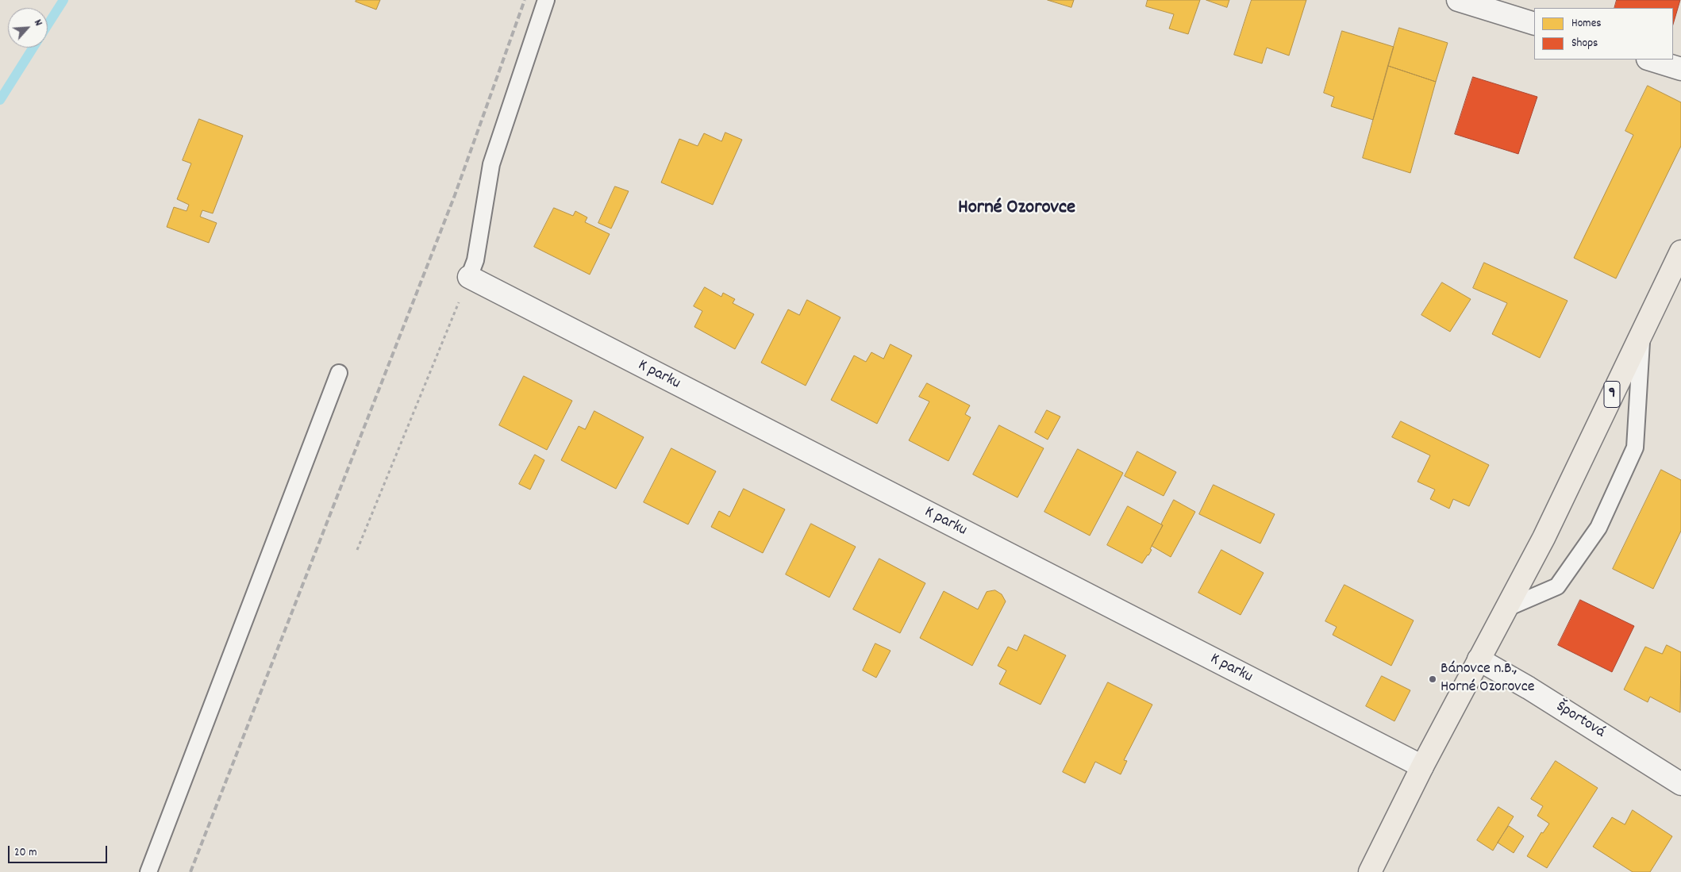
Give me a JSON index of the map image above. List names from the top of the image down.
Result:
{
  "streets": {
    "main road": ["9"],
    "street": ["K parku", "Športová"]
  },
  "crossings": [
    ["K parku", "9"],
    ["9", "Športová"]
  ],
  "districts": ["Horné Ozorovce"],
  "places": ["Bánovce n.B., Horné Ozorovce"],
  "legend": ["Homes", "Shops"],
  "scale_bar": "20 m",
  "north": "top right"
}
